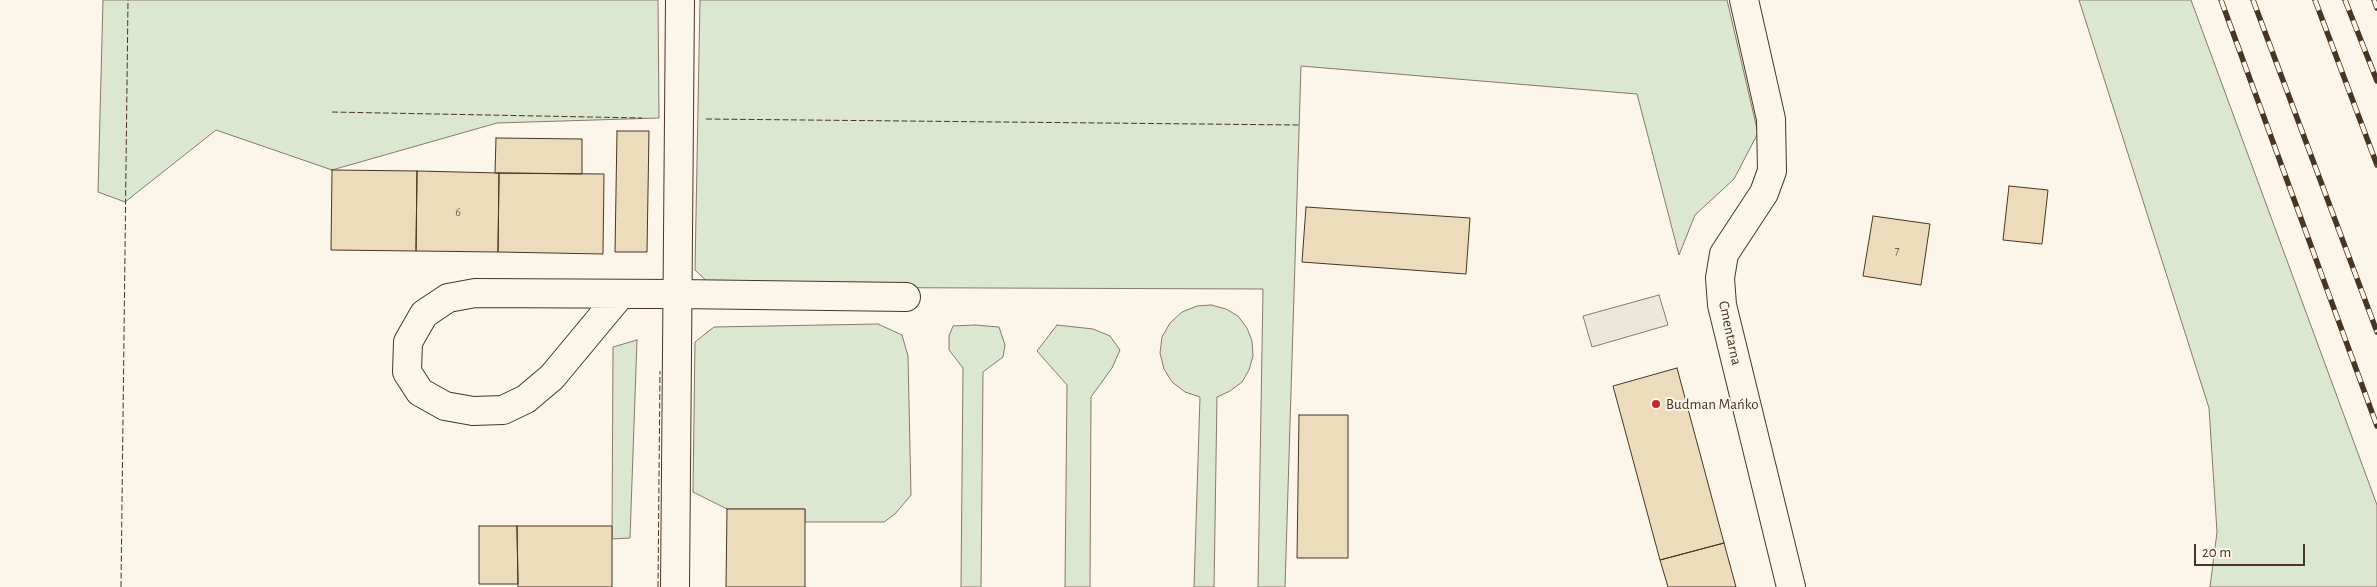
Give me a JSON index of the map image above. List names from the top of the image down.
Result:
{
  "streets": {
    "street": ["Cmentarna"]
  },
  "places": ["Budman Mańko"],
  "house_numbers": ["6", "7"],
  "scale_bar": "20 m"
}
